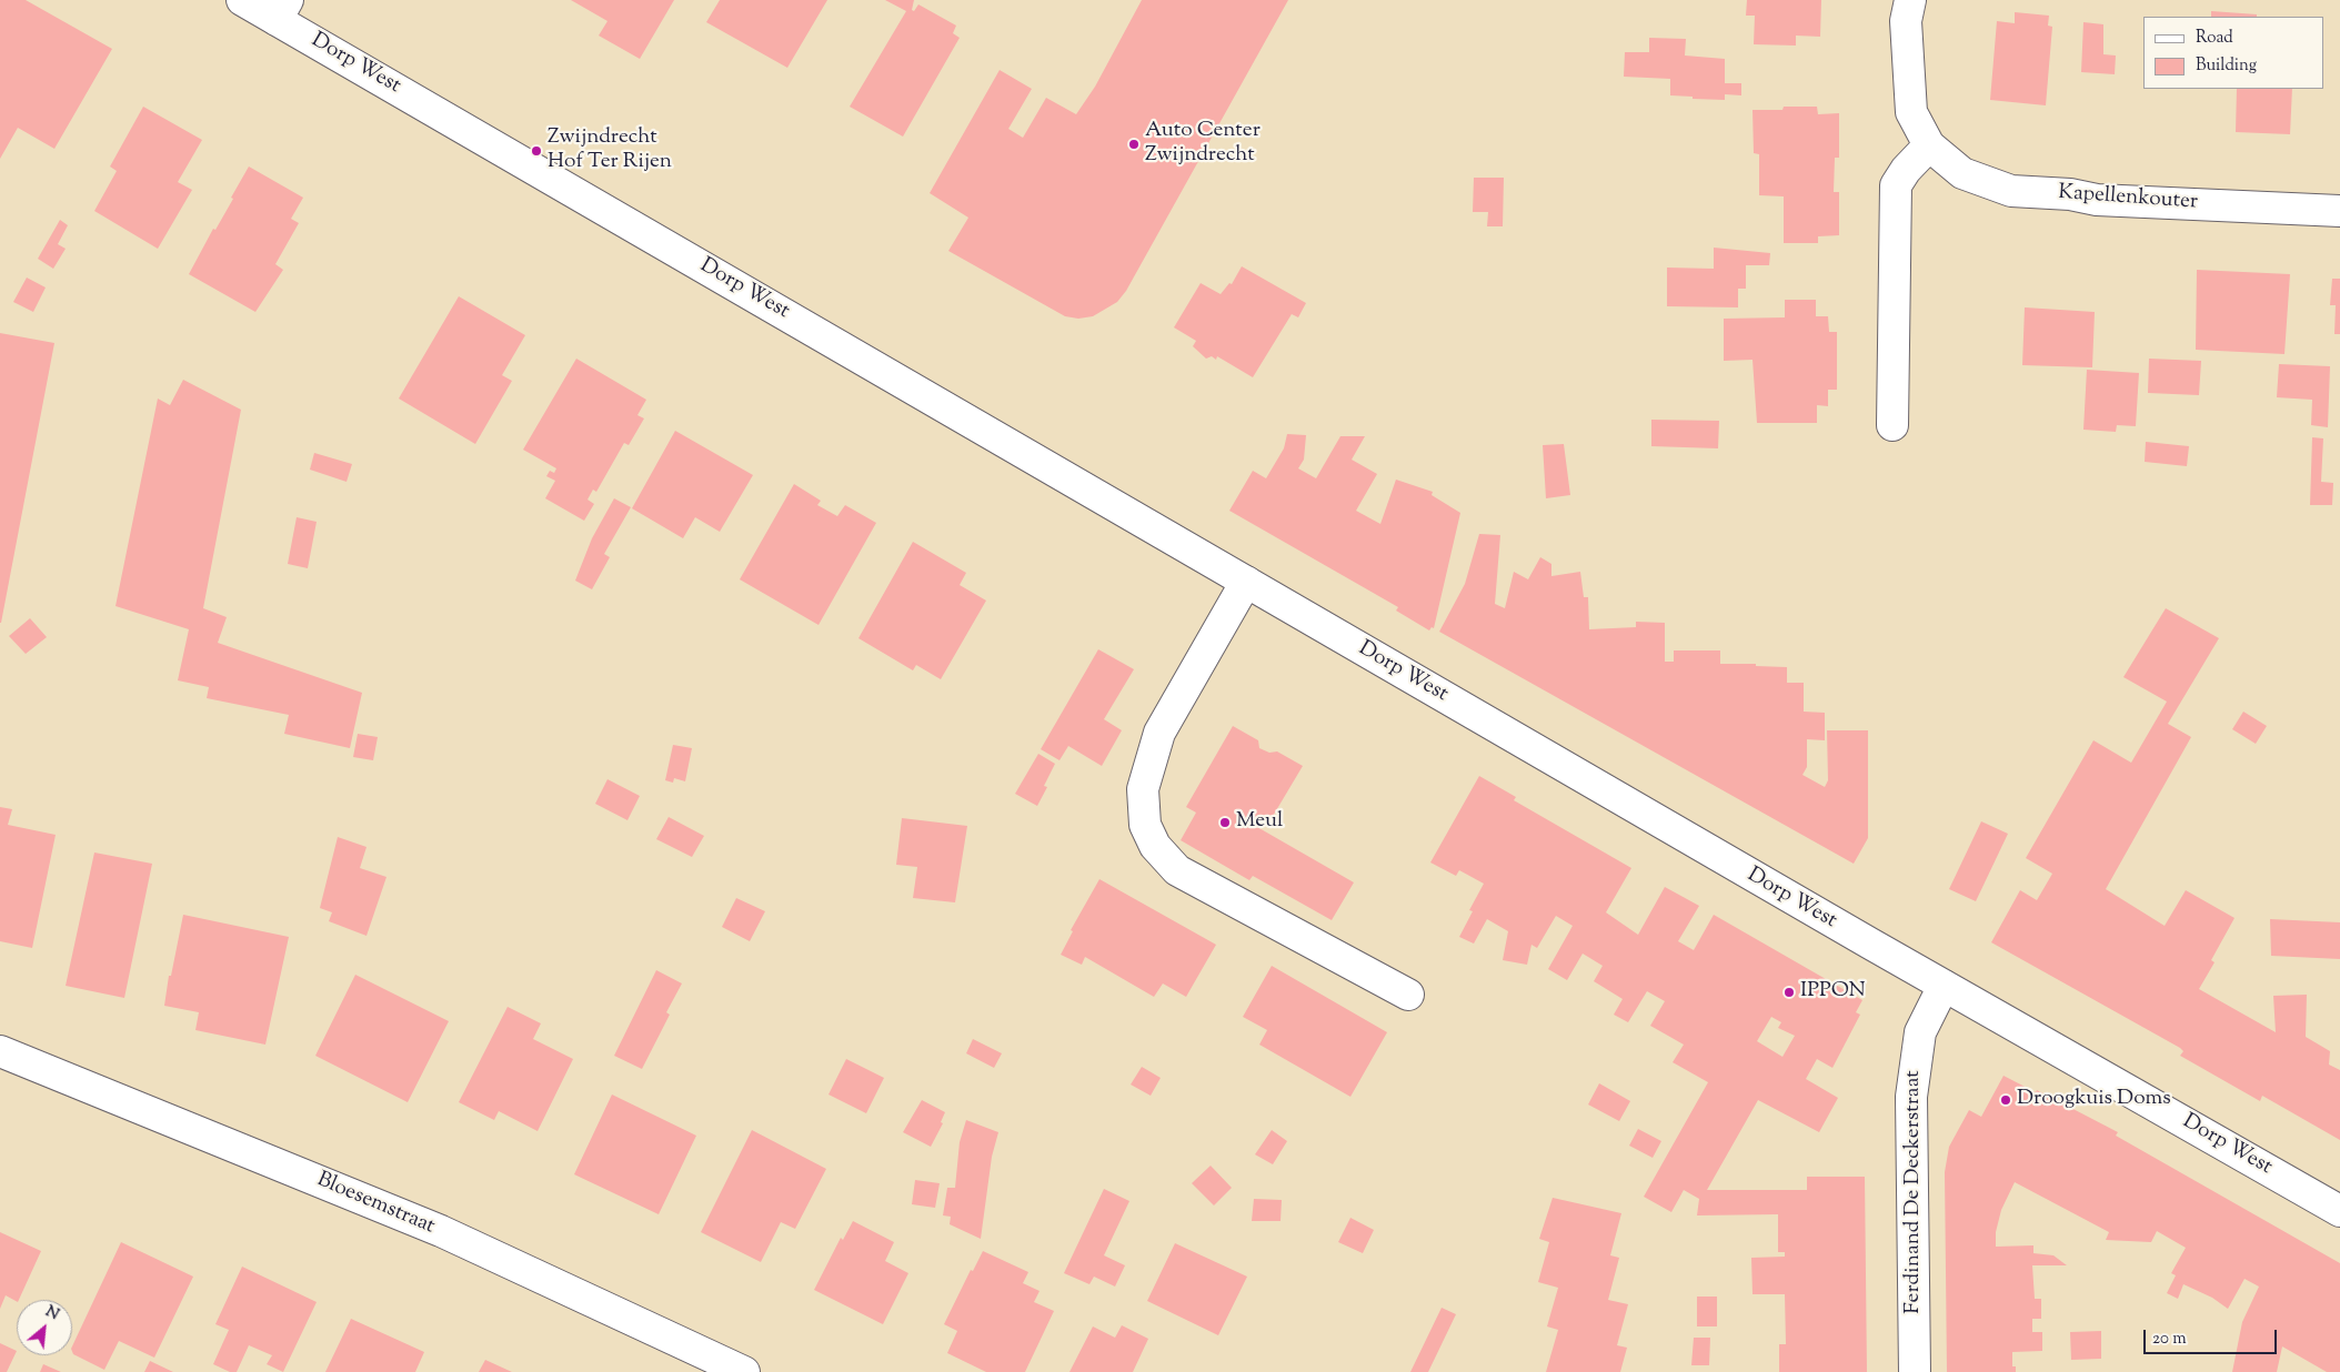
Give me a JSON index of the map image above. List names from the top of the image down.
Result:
{
  "streets": {
    "street": [
      "Dorp West",
      "Kapellenkouter",
      "Ferdinand De Deckerstraat",
      "Bloesemstraat"
    ]
  },
  "crossings": [
    ["Dorp West", "Ferdinand De Deckerstraat"]
  ],
  "places": [
    "Auto Center Zwijndrecht",
    "Zwijndrecht Hof Ter Rijen",
    "Meul",
    "IPPON",
    "Droogkuis Doms"
  ],
  "legend": ["Road", "Building"],
  "scale_bar": "20 m",
  "north": "top right"
}
